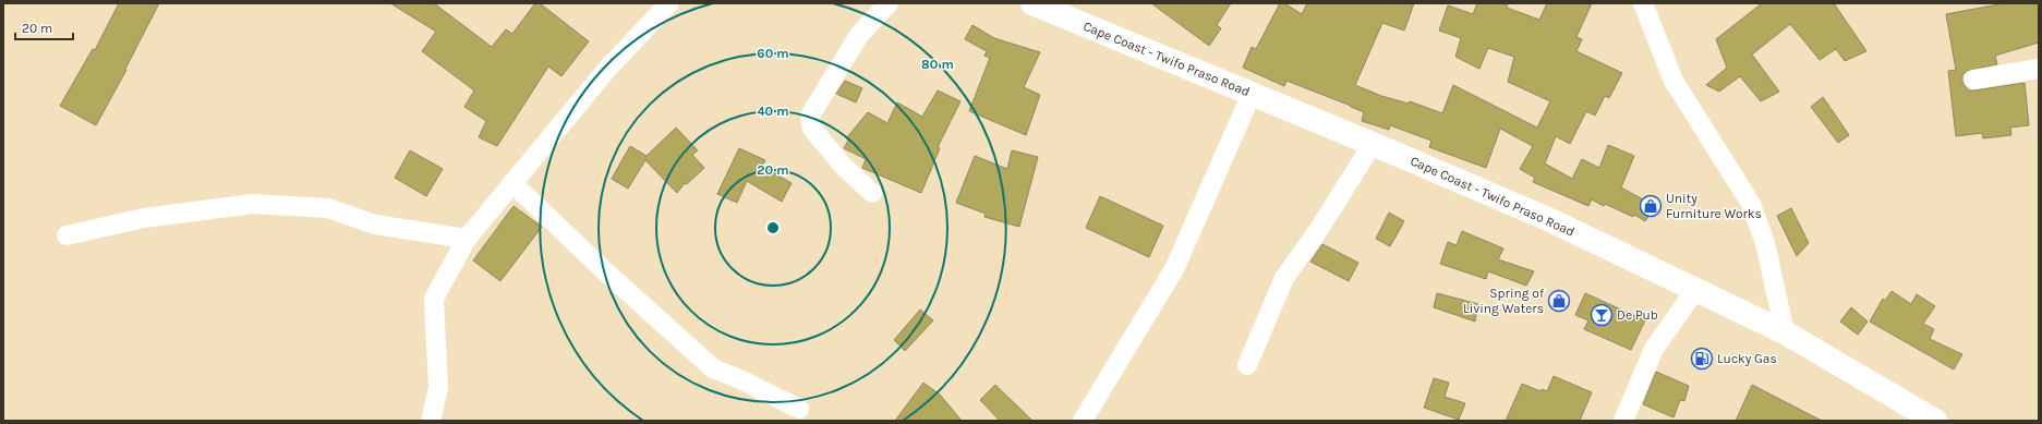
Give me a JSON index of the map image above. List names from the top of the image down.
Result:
{
  "streets": {
    "main road": ["Cape Coast - Twifo Praso Road"]
  },
  "places": {
    "shop": ["Unity Furniture Works", "Spring of Living Waters"],
    "bar": ["De Pub"],
    "fuel station": ["Lucky Gas"]
  },
  "scale_bar": "20 m",
  "rings": [
    "60 m",
    "80 m",
    "40 m",
    "20 m"
  ]
}
